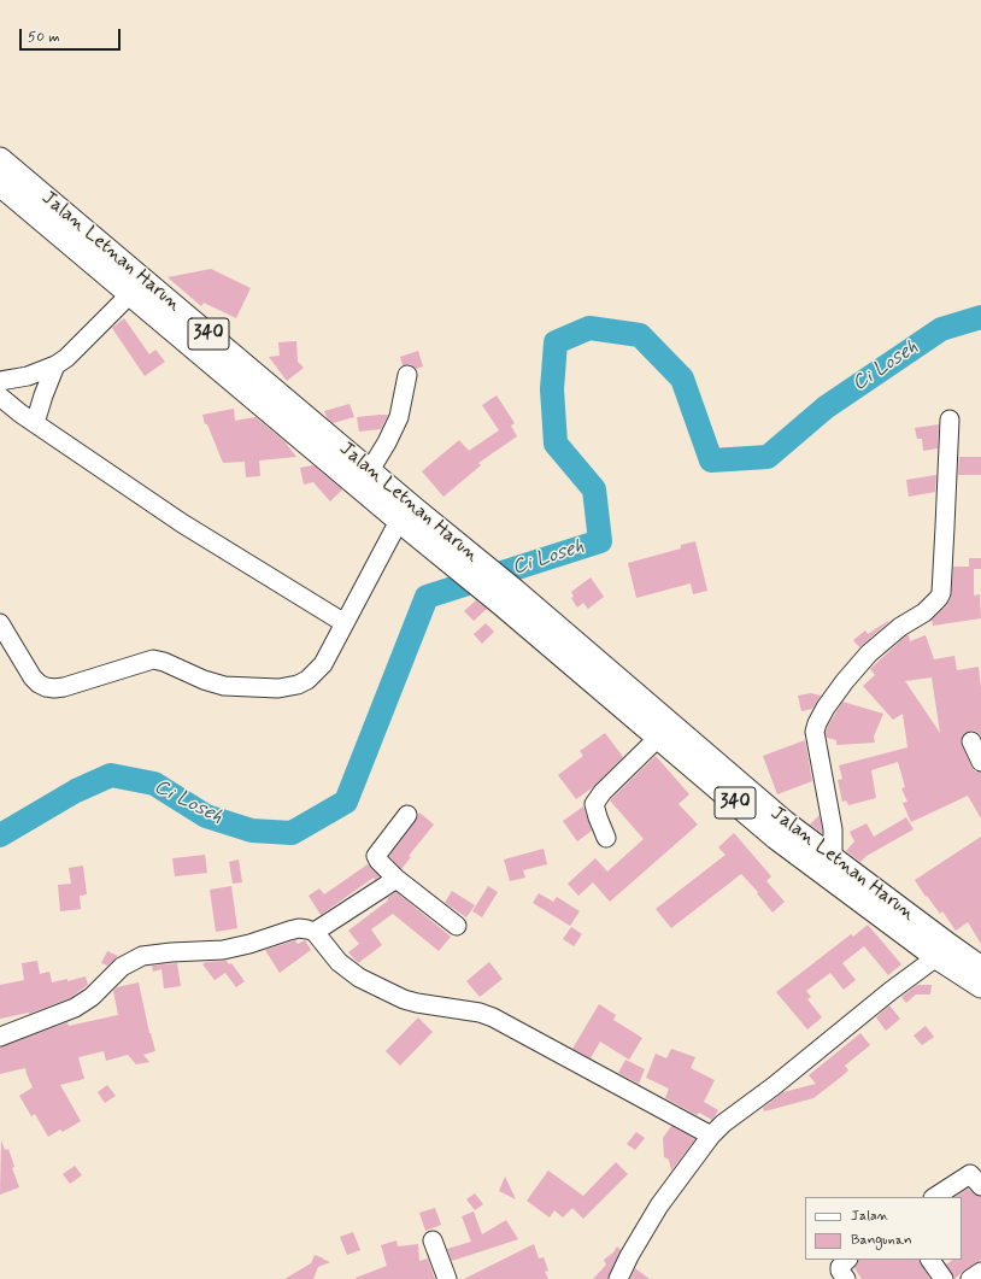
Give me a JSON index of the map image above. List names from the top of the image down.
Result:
{
  "streets": {
    "main road": ["Jalan Letnan Harun", "340"]
  },
  "water": ["Ci Loseh"],
  "legend": ["Jalan", "Bangunan"],
  "scale_bar": "50 m"
}
